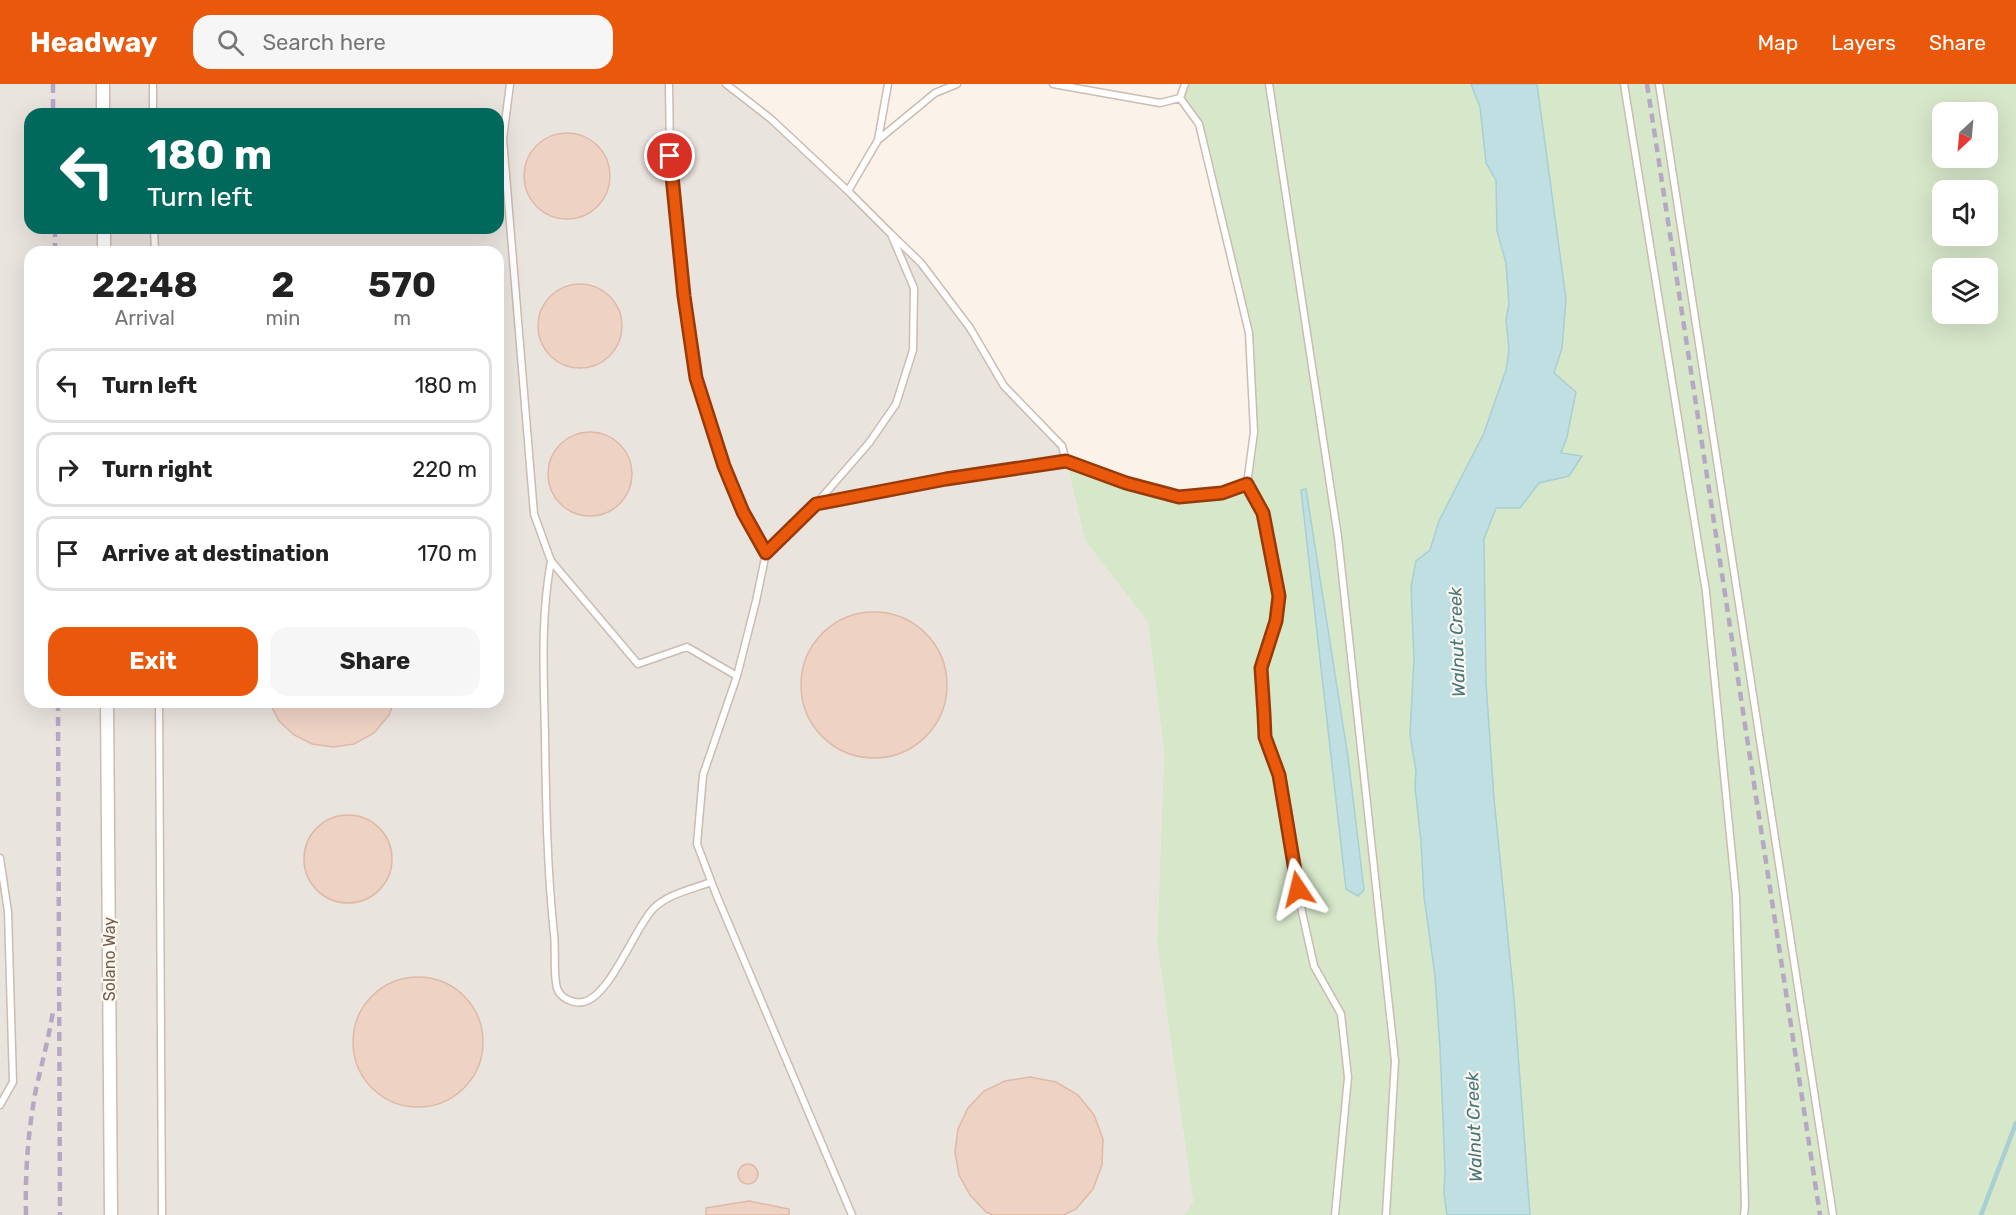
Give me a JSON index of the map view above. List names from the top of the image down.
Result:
{
  "streets": {
    "street": ["Solano Way"]
  },
  "water": ["Walnut Creek"],
  "north": "bottom left",
  "page": {
    "header": "Headway",
    "search": "Search here",
    "nav": ["Map", "Layers", "Share"],
    "turn": ["180 m", "Turn left"],
    "eta": [
      "22:48",
      "Arrival",
      "2",
      "min",
      "570",
      "m"
    ],
    "list": [
      {
        "name": "Turn left",
        "value": "180 m"
      },
      {
        "name": "Turn right",
        "value": "220 m"
      },
      {
        "name": "Arrive at destination",
        "value": "170 m"
      }
    ],
    "buttons": ["Exit", "Share"]
  }
}
